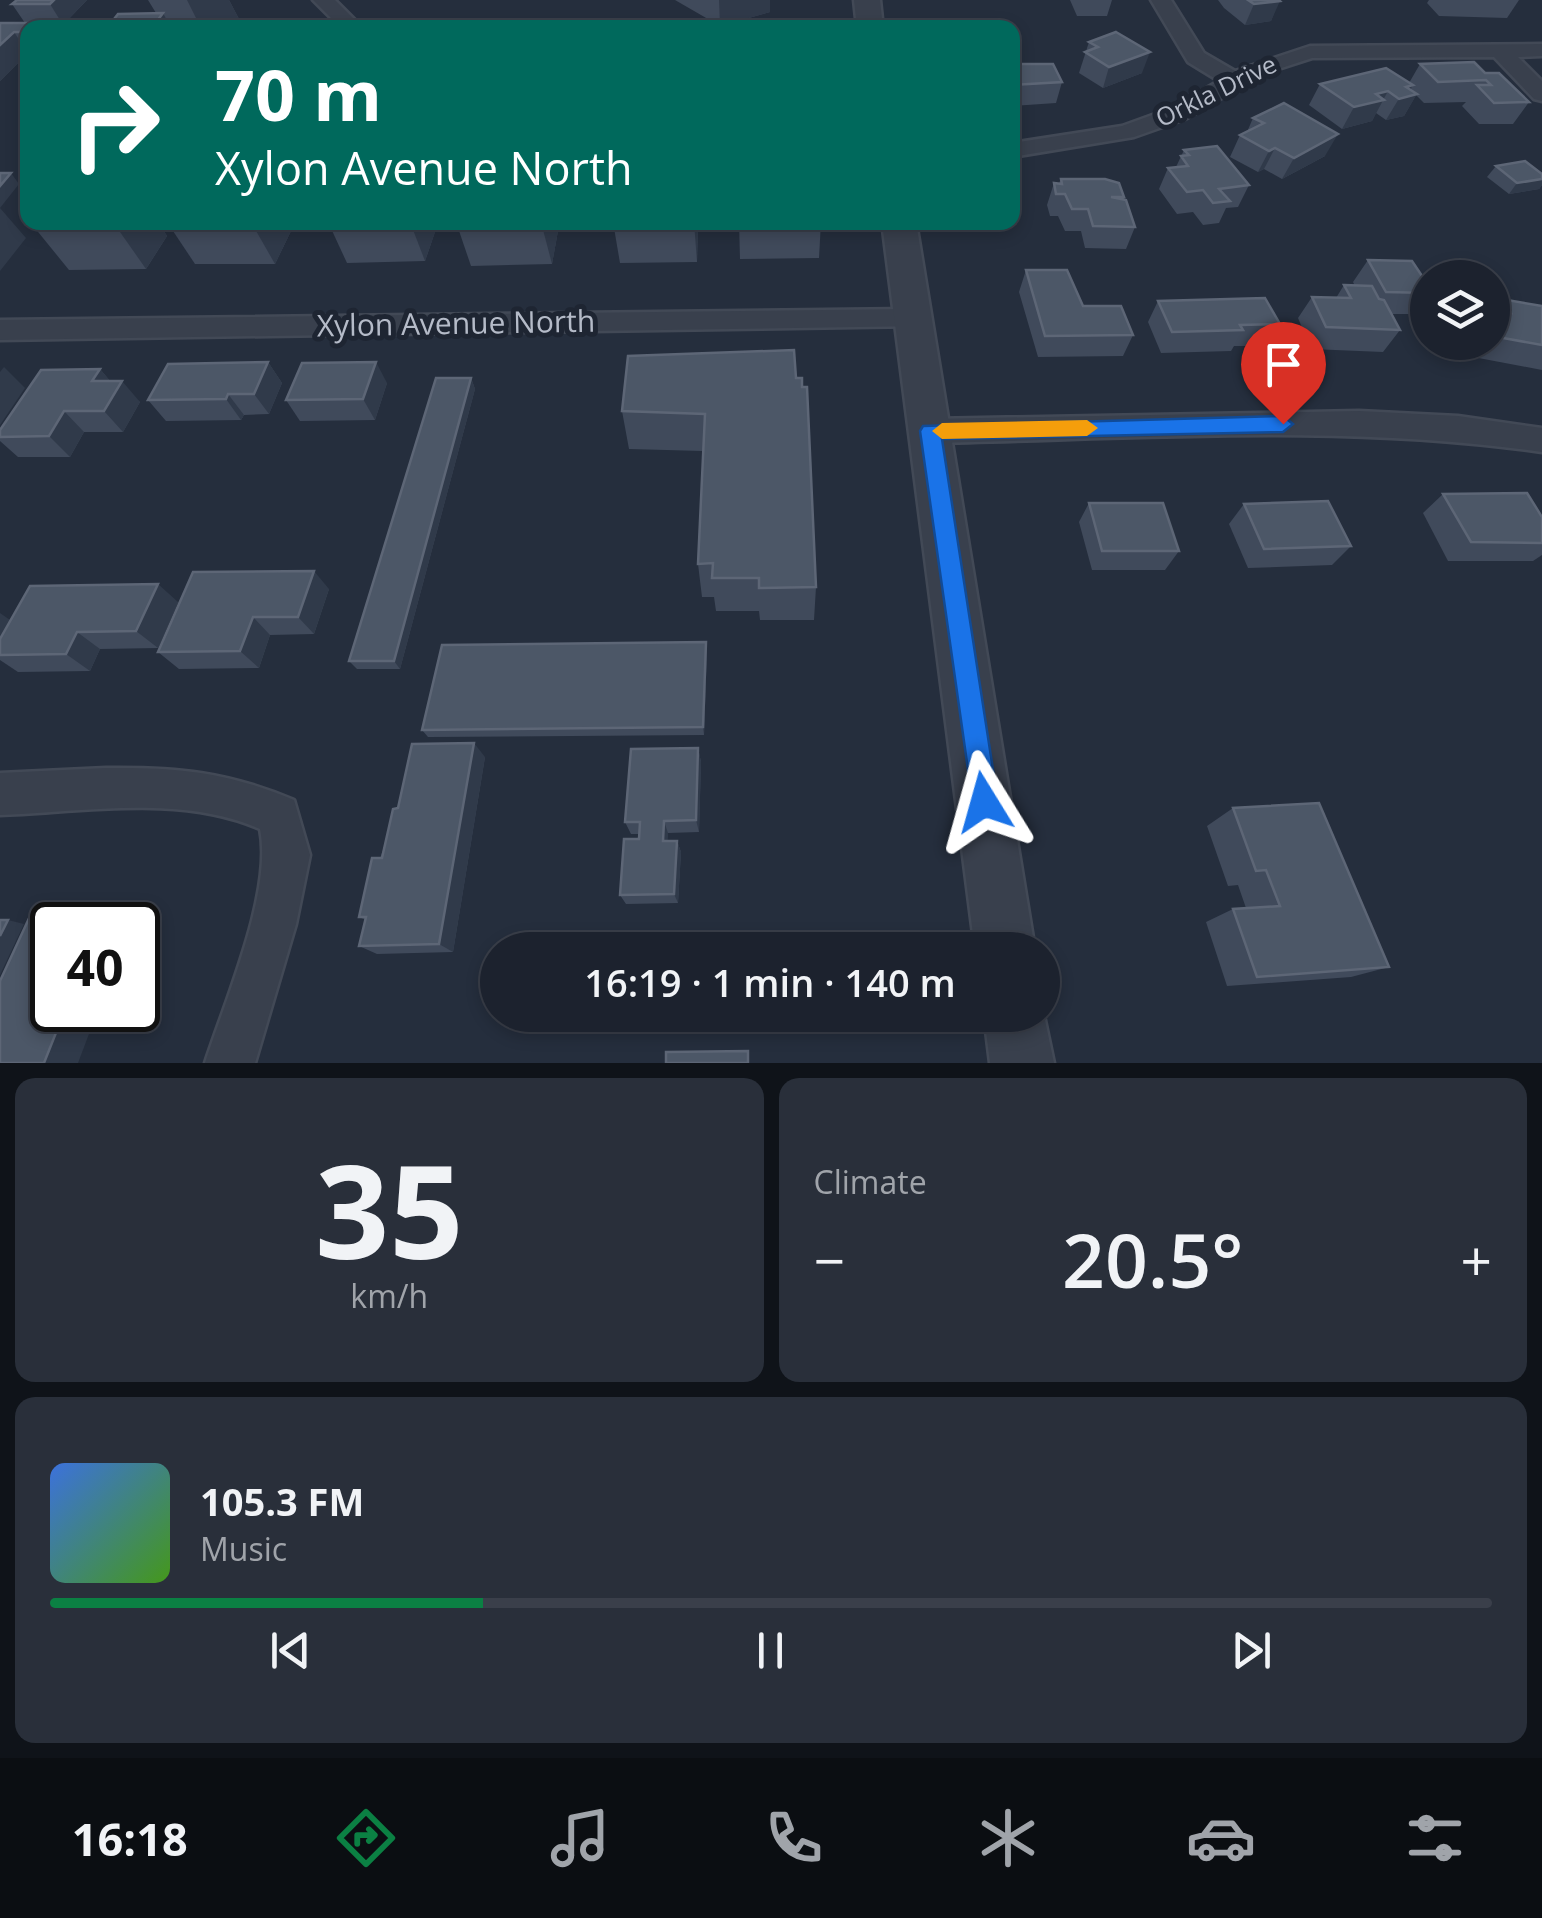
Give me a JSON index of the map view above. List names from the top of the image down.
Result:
{
  "streets": {
    "street": ["Orkla Drive", "Xylon Avenue North"]
  },
  "page": {
    "turn": ["70 m", "Xylon Avenue North"],
    "limit": "40",
    "trip": "16:19 · 1 min · 140 m",
    "tile": [
      ["35", "km/h"],
      "Climate"
    ],
    "heat": ["−", "20.5°", "+"],
    "song": ["105.3 FM", "Music"],
    "tabs": "16:18"
  }
}
